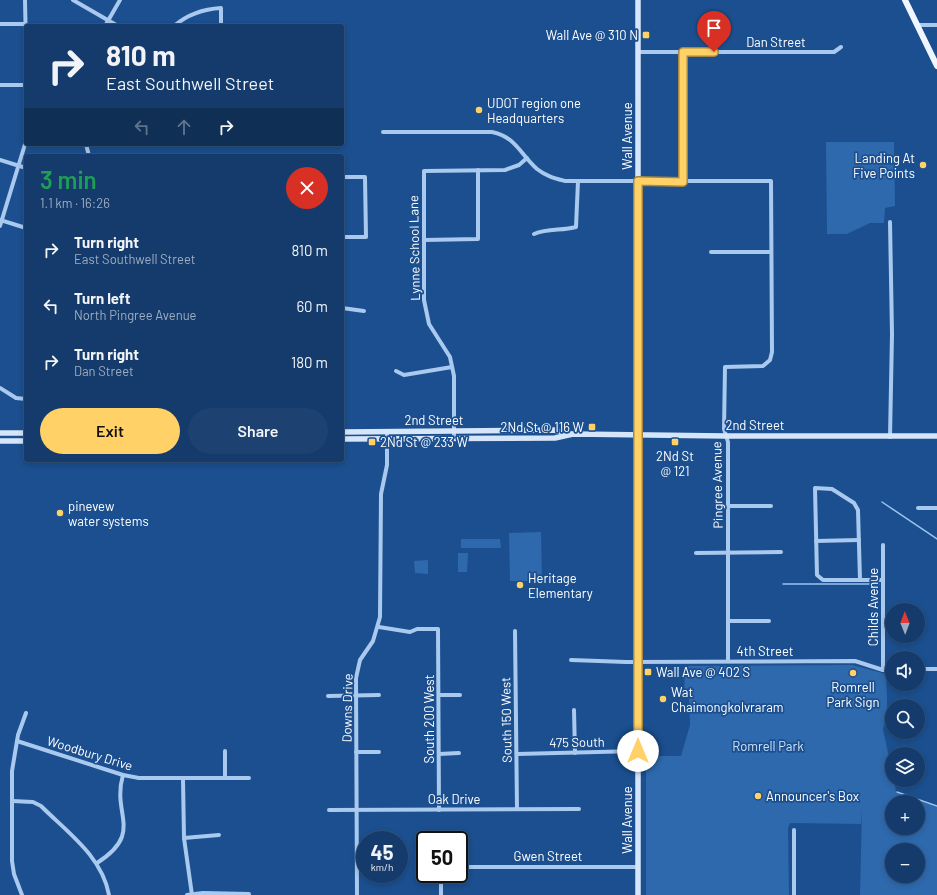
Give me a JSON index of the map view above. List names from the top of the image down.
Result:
{
  "streets": {
    "main road": ["Wall Avenue", "2nd Street"],
    "street": [
      "Dan Street",
      "Lynne School Lane",
      "Pingree Avenue",
      "Childs Avenue",
      "4th Street",
      "Downs Drive",
      "South 200 West",
      "South 150 West",
      "475 South",
      "Woodbury Drive",
      "Oak Drive",
      "Gwen Street"
    ]
  },
  "crossings": [
    ["Dan Street", "Wall Avenue"],
    ["Wall Avenue", "2nd Street"],
    ["Wall Avenue", "4th Street"],
    ["Wall Avenue", "475 South"],
    ["Wall Avenue", "Gwen Street"],
    ["Lynne School Lane", "2nd Street"],
    ["2nd Street", "Pingree Avenue"],
    ["2nd Street", "Downs Drive"],
    ["Pingree Avenue", "4th Street"],
    ["Childs Avenue", "4th Street"],
    ["Downs Drive", "South 200 West"],
    ["Downs Drive", "Oak Drive"],
    ["South 200 West", "Oak Drive"],
    ["South 150 West", "475 South"],
    ["South 150 West", "Oak Drive"]
  ],
  "parks": ["Romrell Park"],
  "places": {
    "transit": [
      "Wall Ave @ 310 N",
      "2Nd St @ 116 W",
      "2Nd St @ 233 W",
      "2Nd St @ 121",
      "Wall Ave @ 402 S"
    ],
    "other": [
      "UDOT region one Headquarters",
      "Landing At Five Points",
      "pinevew water systems",
      "Heritage Elementary",
      "Romrell Park Sign",
      "Wat Chaimongkolvraram",
      "Announcer's Box"
    ]
  },
  "north": "top",
  "page": {
    "turn": ["810 m", "East Southwell Street"],
    "heading": ["3 min", "1.1 km · 16:26"],
    "list": [
      {
        "name": "Turn right",
        "note": "East Southwell Street",
        "value": "810 m"
      },
      {
        "name": "Turn left",
        "note": "North Pingree Avenue",
        "value": "60 m"
      },
      {
        "name": "Turn right",
        "note": "Dan Street",
        "value": "180 m"
      }
    ],
    "buttons": ["Exit", "Share"],
    "map_buttons": ["+", "−"],
    "speed": "45 km/h",
    "limit": "50"
  }
}
